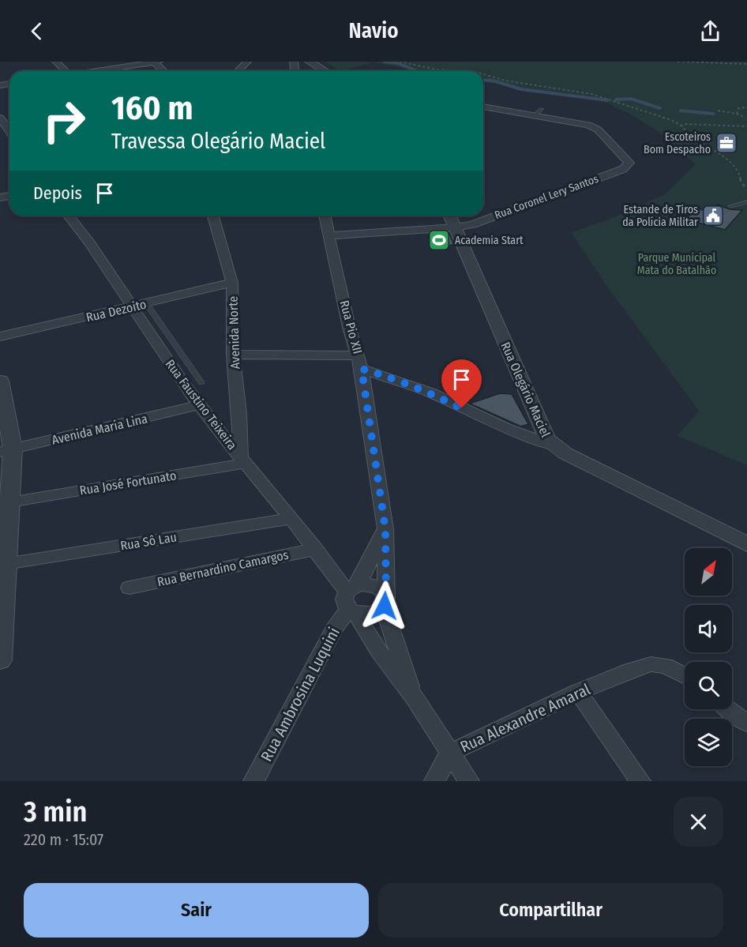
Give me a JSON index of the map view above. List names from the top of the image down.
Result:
{
  "streets": {
    "street": [
      "Rua Coronel Lery Santos",
      "Rua Dezoito",
      "Rua Pio XII",
      "Avenida Norte",
      "Rua Olegário Maciel",
      "Rua Faustino Teixeira",
      "Avenida Maria Lina",
      "Rua José Fortunato",
      "Rua Sô Lau",
      "Rua Bernardino Camargos",
      "Rua Ambrosina Luquini",
      "Rua Alexandre Amaral"
    ]
  },
  "crossings": [
    ["Rua Coronel Lery Santos", "Rua Pio XII"],
    ["Rua Coronel Lery Santos", "Rua Olegário Maciel"],
    ["Rua Dezoito", "Avenida Norte"],
    ["Rua Dezoito", "Rua Faustino Teixeira"],
    ["Rua Pio XII", "Rua Faustino Teixeira"],
    ["Rua Pio XII", "Rua Ambrosina Luquini"],
    ["Avenida Norte", "Rua Faustino Teixeira"],
    ["Avenida Norte", "Rua José Fortunato"],
    ["Rua Faustino Teixeira", "Avenida Maria Lina"],
    ["Rua Faustino Teixeira", "Rua José Fortunato"],
    ["Rua Faustino Teixeira", "Rua Sô Lau"],
    ["Rua Faustino Teixeira", "Rua Bernardino Camargos"],
    ["Rua Faustino Teixeira", "Rua Ambrosina Luquini"],
    ["Rua Faustino Teixeira", "Rua Alexandre Amaral"]
  ],
  "parks": ["Parque Municipal Mata do Batalhão"],
  "places": {
    "office": ["Escoteiros Bom Despacho"],
    "public building": ["Estande de Tiros da Polícia Militar"],
    "sports": ["Academia Start"]
  },
  "north": "top right",
  "page": {
    "header": "Navio",
    "turn": ["160 m", "Travessa Olegário Maciel"],
    "then": "Depois",
    "heading": ["3 min", "220 m · 15:07"],
    "buttons": ["Sair", "Compartilhar"]
  }
}
